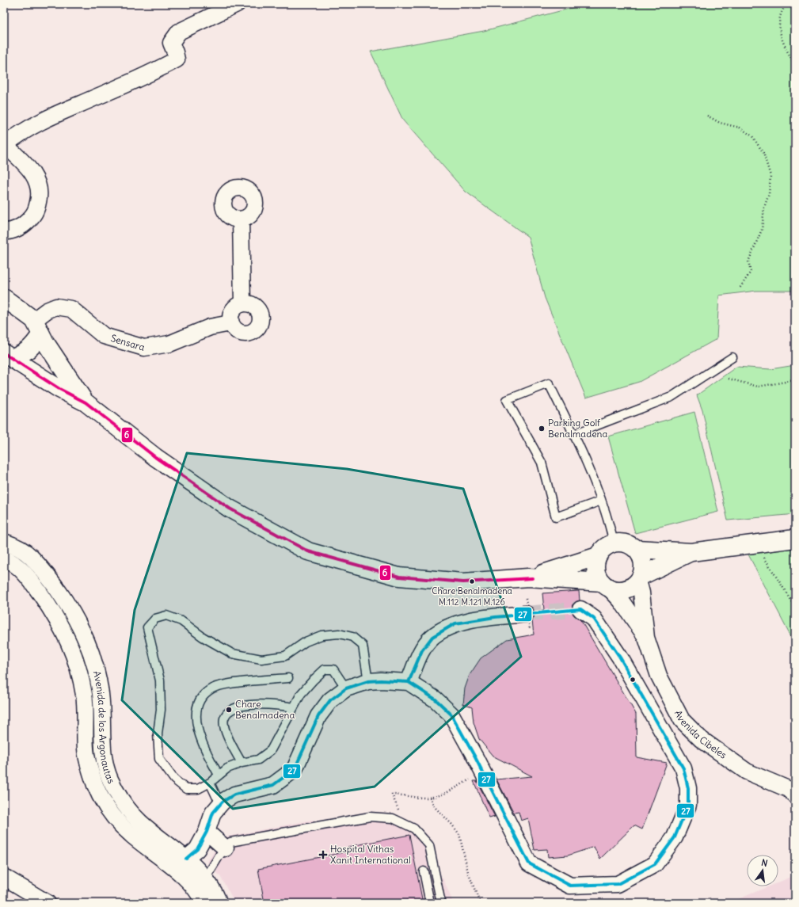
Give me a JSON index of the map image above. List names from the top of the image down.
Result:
{
  "streets": {
    "street": ["Sensara", "Avenida de los Argonautas", "Avenida Cibeles"]
  },
  "places": {
    "other": ["Parking Golf Benalmadena", "Chare Benalmadena M.112 M.121 M.126", "Chare Benalmadena"],
    "health": ["Hospital Vithas Xanit International"]
  },
  "lines": ["transit line 6", "transit line 27"],
  "north": "top"
}
